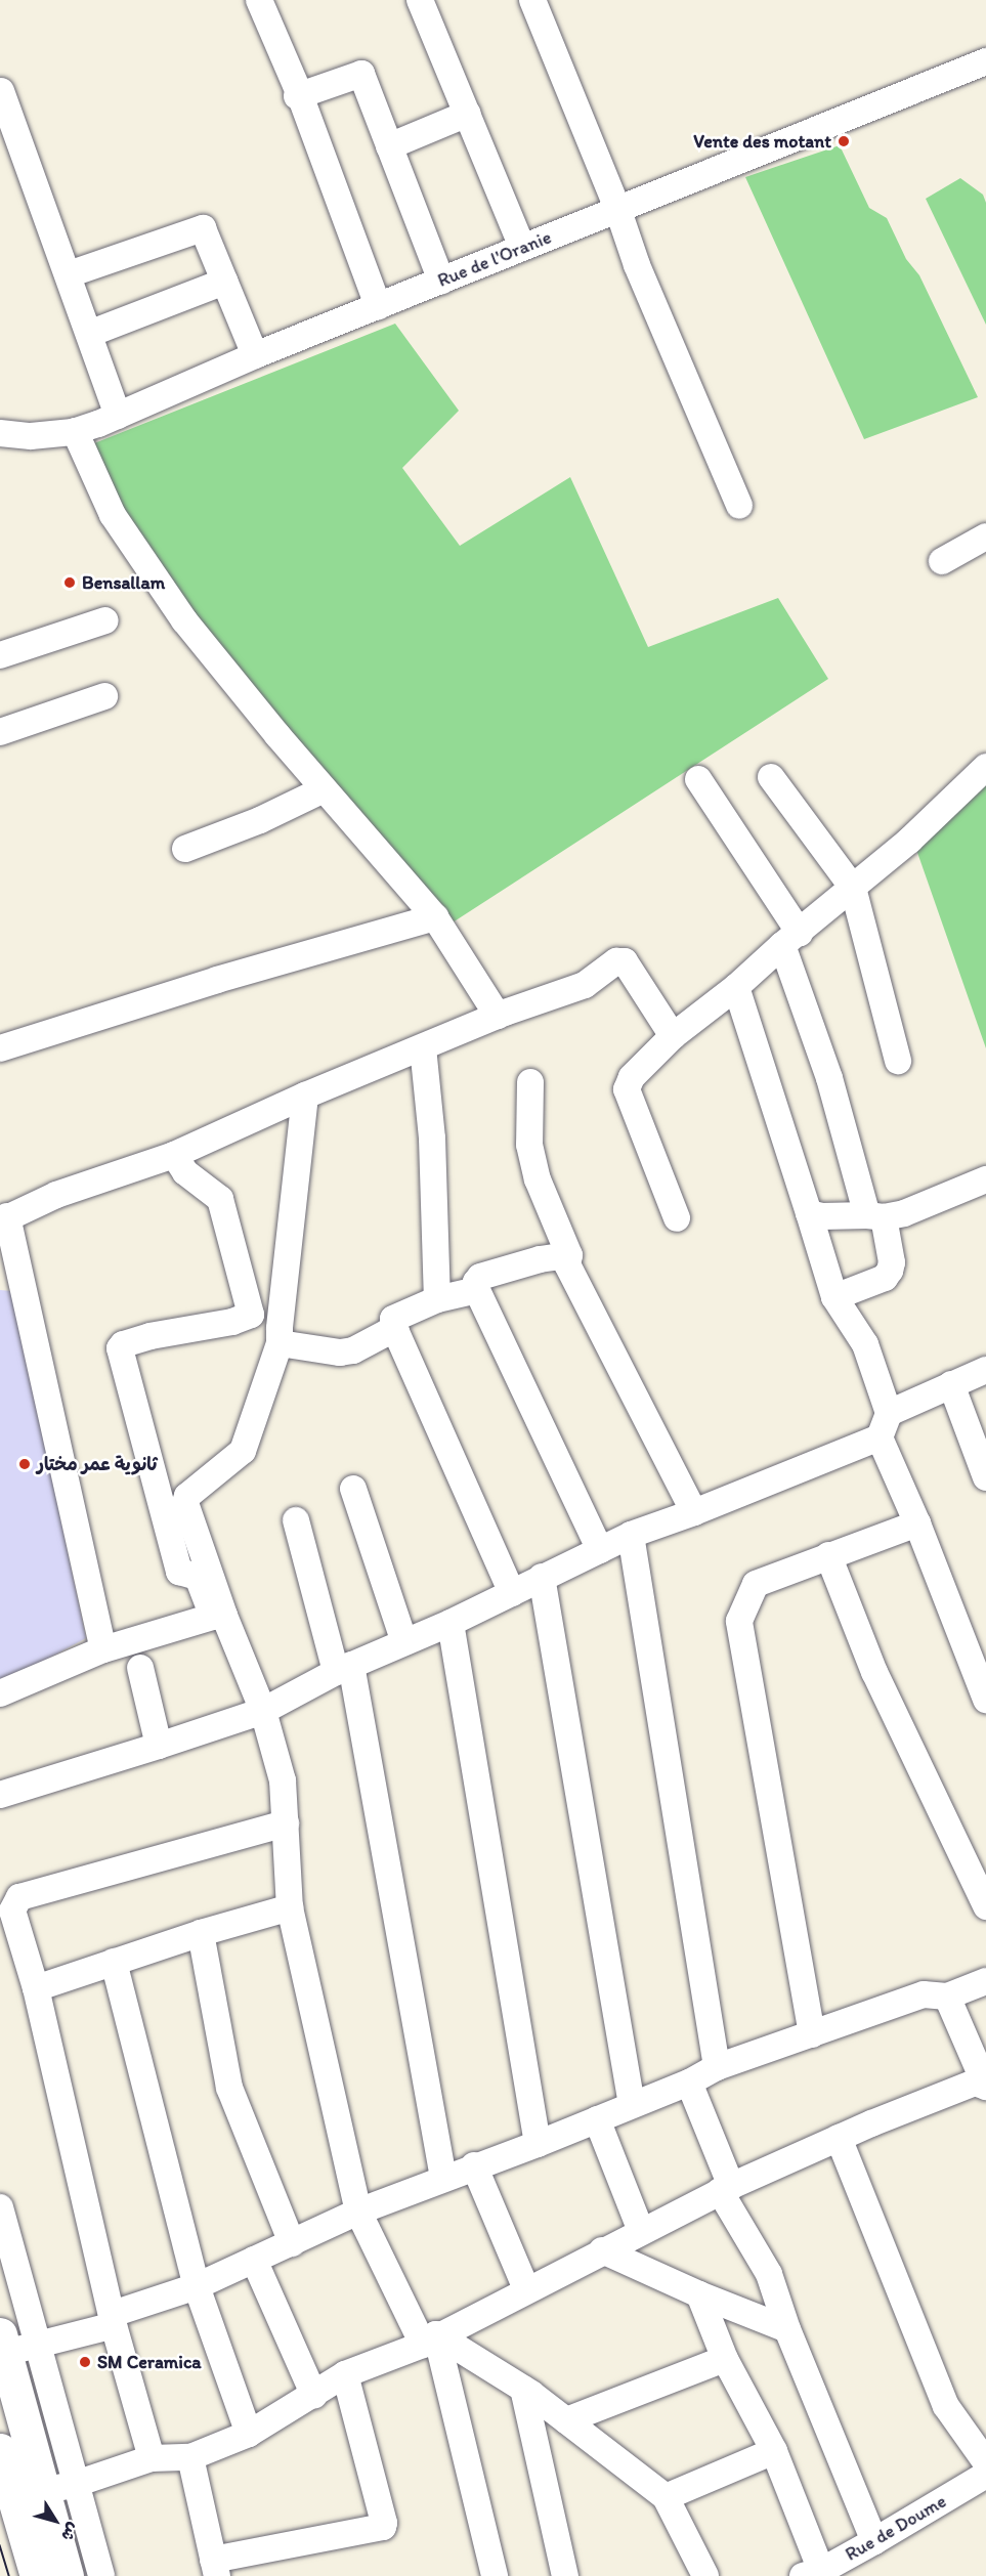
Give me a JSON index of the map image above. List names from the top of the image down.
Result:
{
  "streets": {
    "street": ["Rue de l'Oranie", "Rue de Doume"]
  },
  "places": [
    "Vente des motant",
    "Bensallam",
    "ثانوية عمر مختار",
    "SM Ceramica"
  ],
  "north": "bottom right"
}
